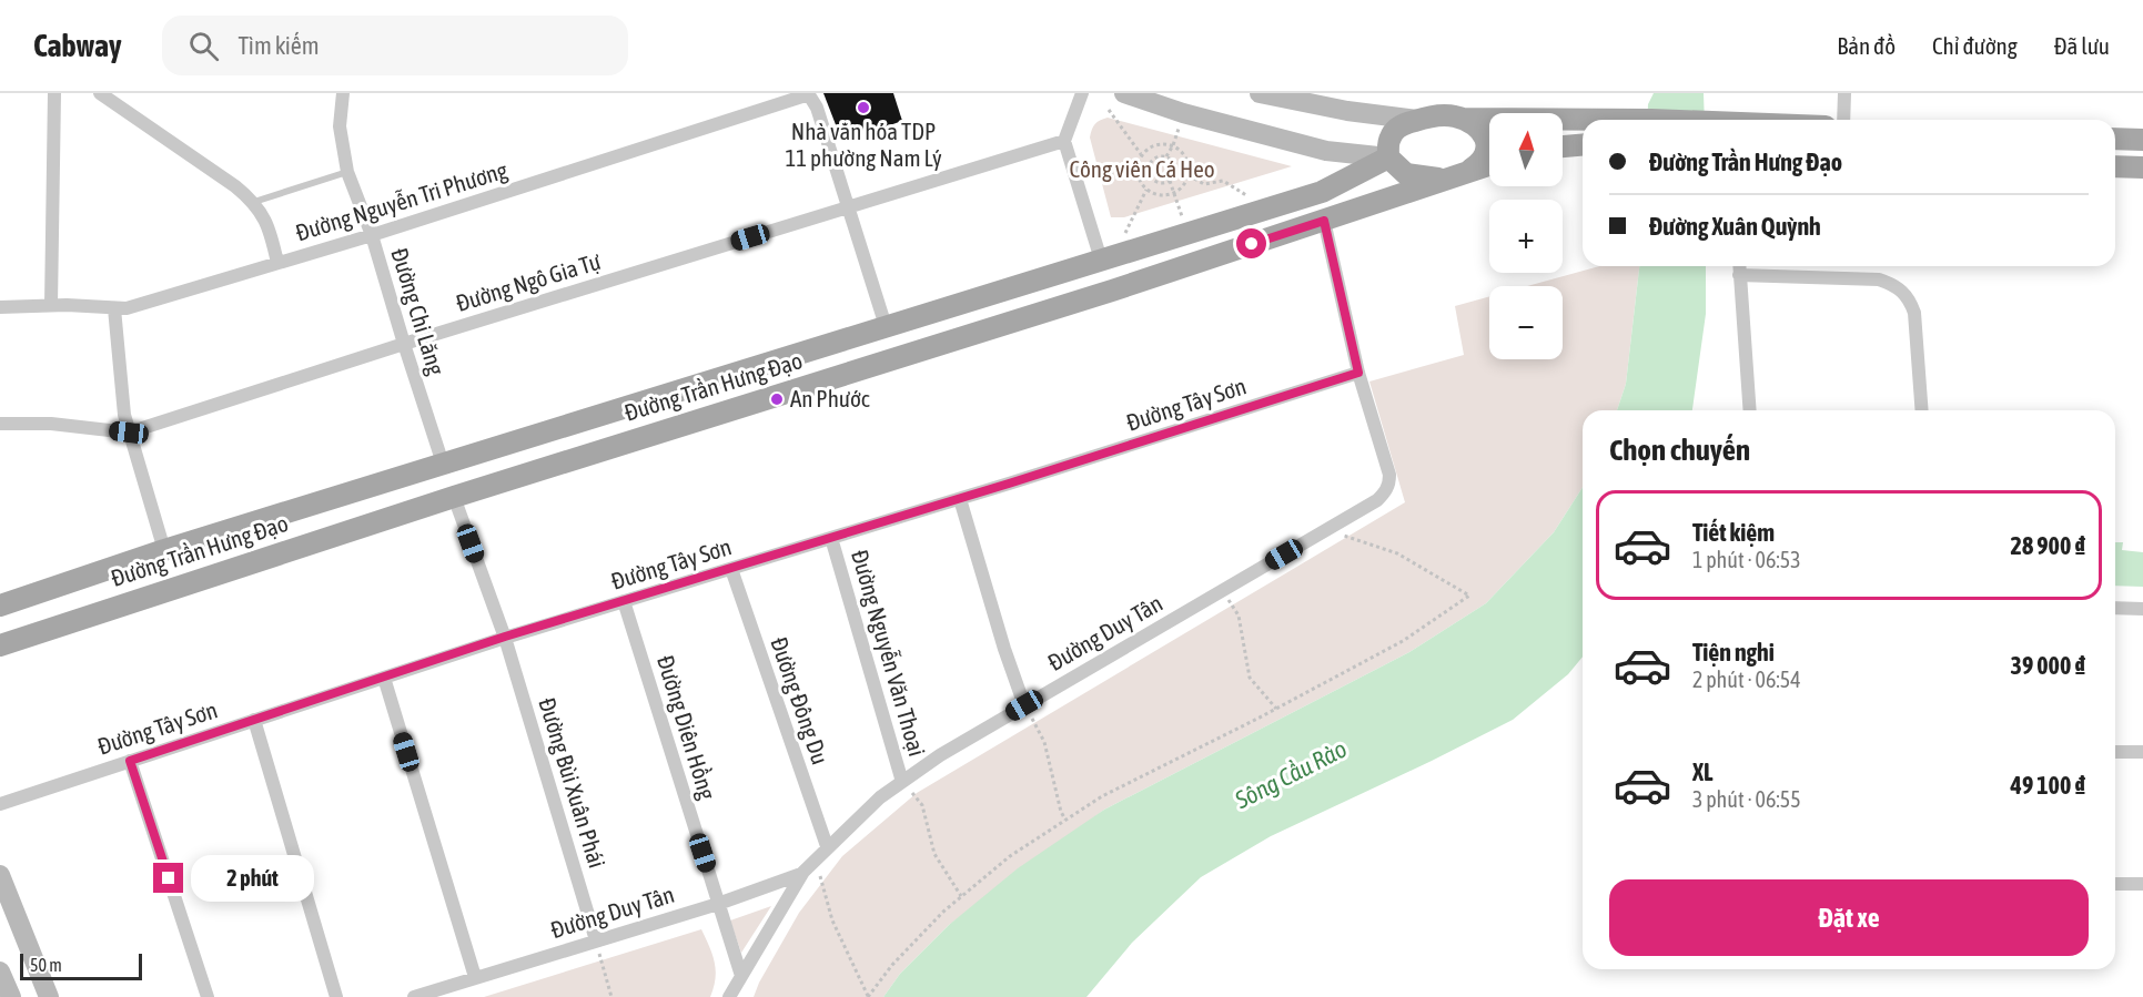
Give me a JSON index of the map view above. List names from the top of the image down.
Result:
{
  "streets": {
    "main road": ["Đường Trần Hưng Đạo"],
    "street": [
      "Đường Nguyễn Tri Phương",
      "Đường Ngô Gia Tự",
      "Đường Chi Lăng",
      "Đường Tây Sơn",
      "Đường Duy Tân",
      "Đường Nguyễn Văn Thoại",
      "Đường Đông Du",
      "Đường Diên Hồng",
      "Đường Bùi Xuân Phái"
    ]
  },
  "crossings": [
    ["Đường Nguyễn Tri Phương", "Đường Chi Lăng"],
    ["Đường Ngô Gia Tự", "Đường Chi Lăng"],
    ["Đường Chi Lăng", "Đường Trần Hưng Đạo"],
    ["Đường Trần Hưng Đạo", "Đường Duy Tân"],
    ["Đường Trần Hưng Đạo", "Đường Bùi Xuân Phái"],
    ["Đường Tây Sơn", "Đường Duy Tân"],
    ["Đường Tây Sơn", "Đường Nguyễn Văn Thoại"],
    ["Đường Tây Sơn", "Đường Đông Du"],
    ["Đường Tây Sơn", "Đường Diên Hồng"],
    ["Đường Tây Sơn", "Đường Bùi Xuân Phái"],
    ["Đường Duy Tân", "Đường Nguyễn Văn Thoại"],
    ["Đường Duy Tân", "Đường Đông Du"],
    ["Đường Duy Tân", "Đường Diên Hồng"],
    ["Đường Duy Tân", "Đường Bùi Xuân Phái"]
  ],
  "water": ["Sông Cầu Rào"],
  "parks": ["Công viên Cá Heo"],
  "places": ["Nhà văn hóa TDP 11 phường Nam Lý", "An Phước"],
  "scale_bar": "50 m",
  "north": "top",
  "page": {
    "header": "Cabway",
    "search": "Tìm kiếm",
    "nav": ["Bản đồ", "Chỉ đường", "Đã lưu"],
    "map_buttons": ["+", "−"],
    "banner": ["Đường Trần Hưng Đạo", "Đường Xuân Quỳnh"],
    "heading": "Chọn chuyến",
    "list": [
      {
        "name": "Tiết kiệm",
        "note": "1 phút · 06:53",
        "value": "28 900 ₫"
      },
      {
        "name": "Tiện nghi",
        "note": "2 phút · 06:54",
        "value": "39 000 ₫"
      },
      {
        "name": "XL",
        "note": "3 phút · 06:55",
        "value": "49 100 ₫"
      }
    ],
    "bubble": "2 phút",
    "buttons": "Đặt xe",
    "scale": "50 m"
  }
}
